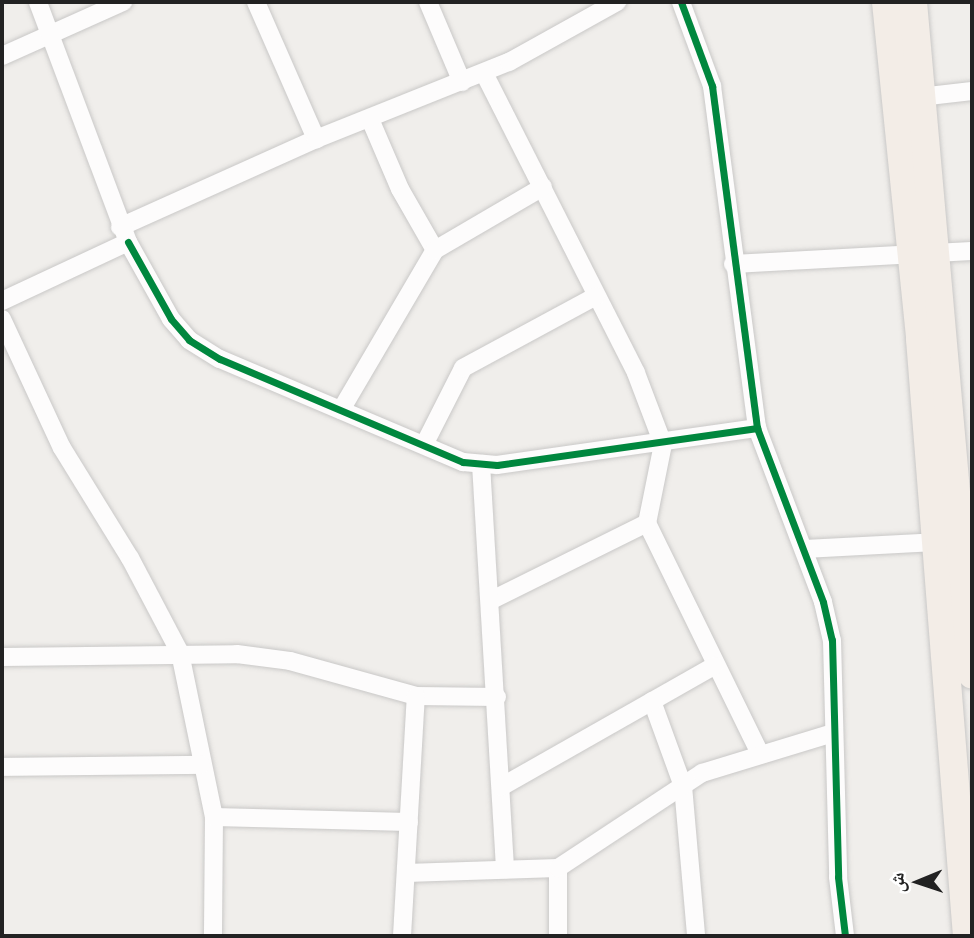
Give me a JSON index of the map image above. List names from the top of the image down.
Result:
{
  "north": "left"
}
